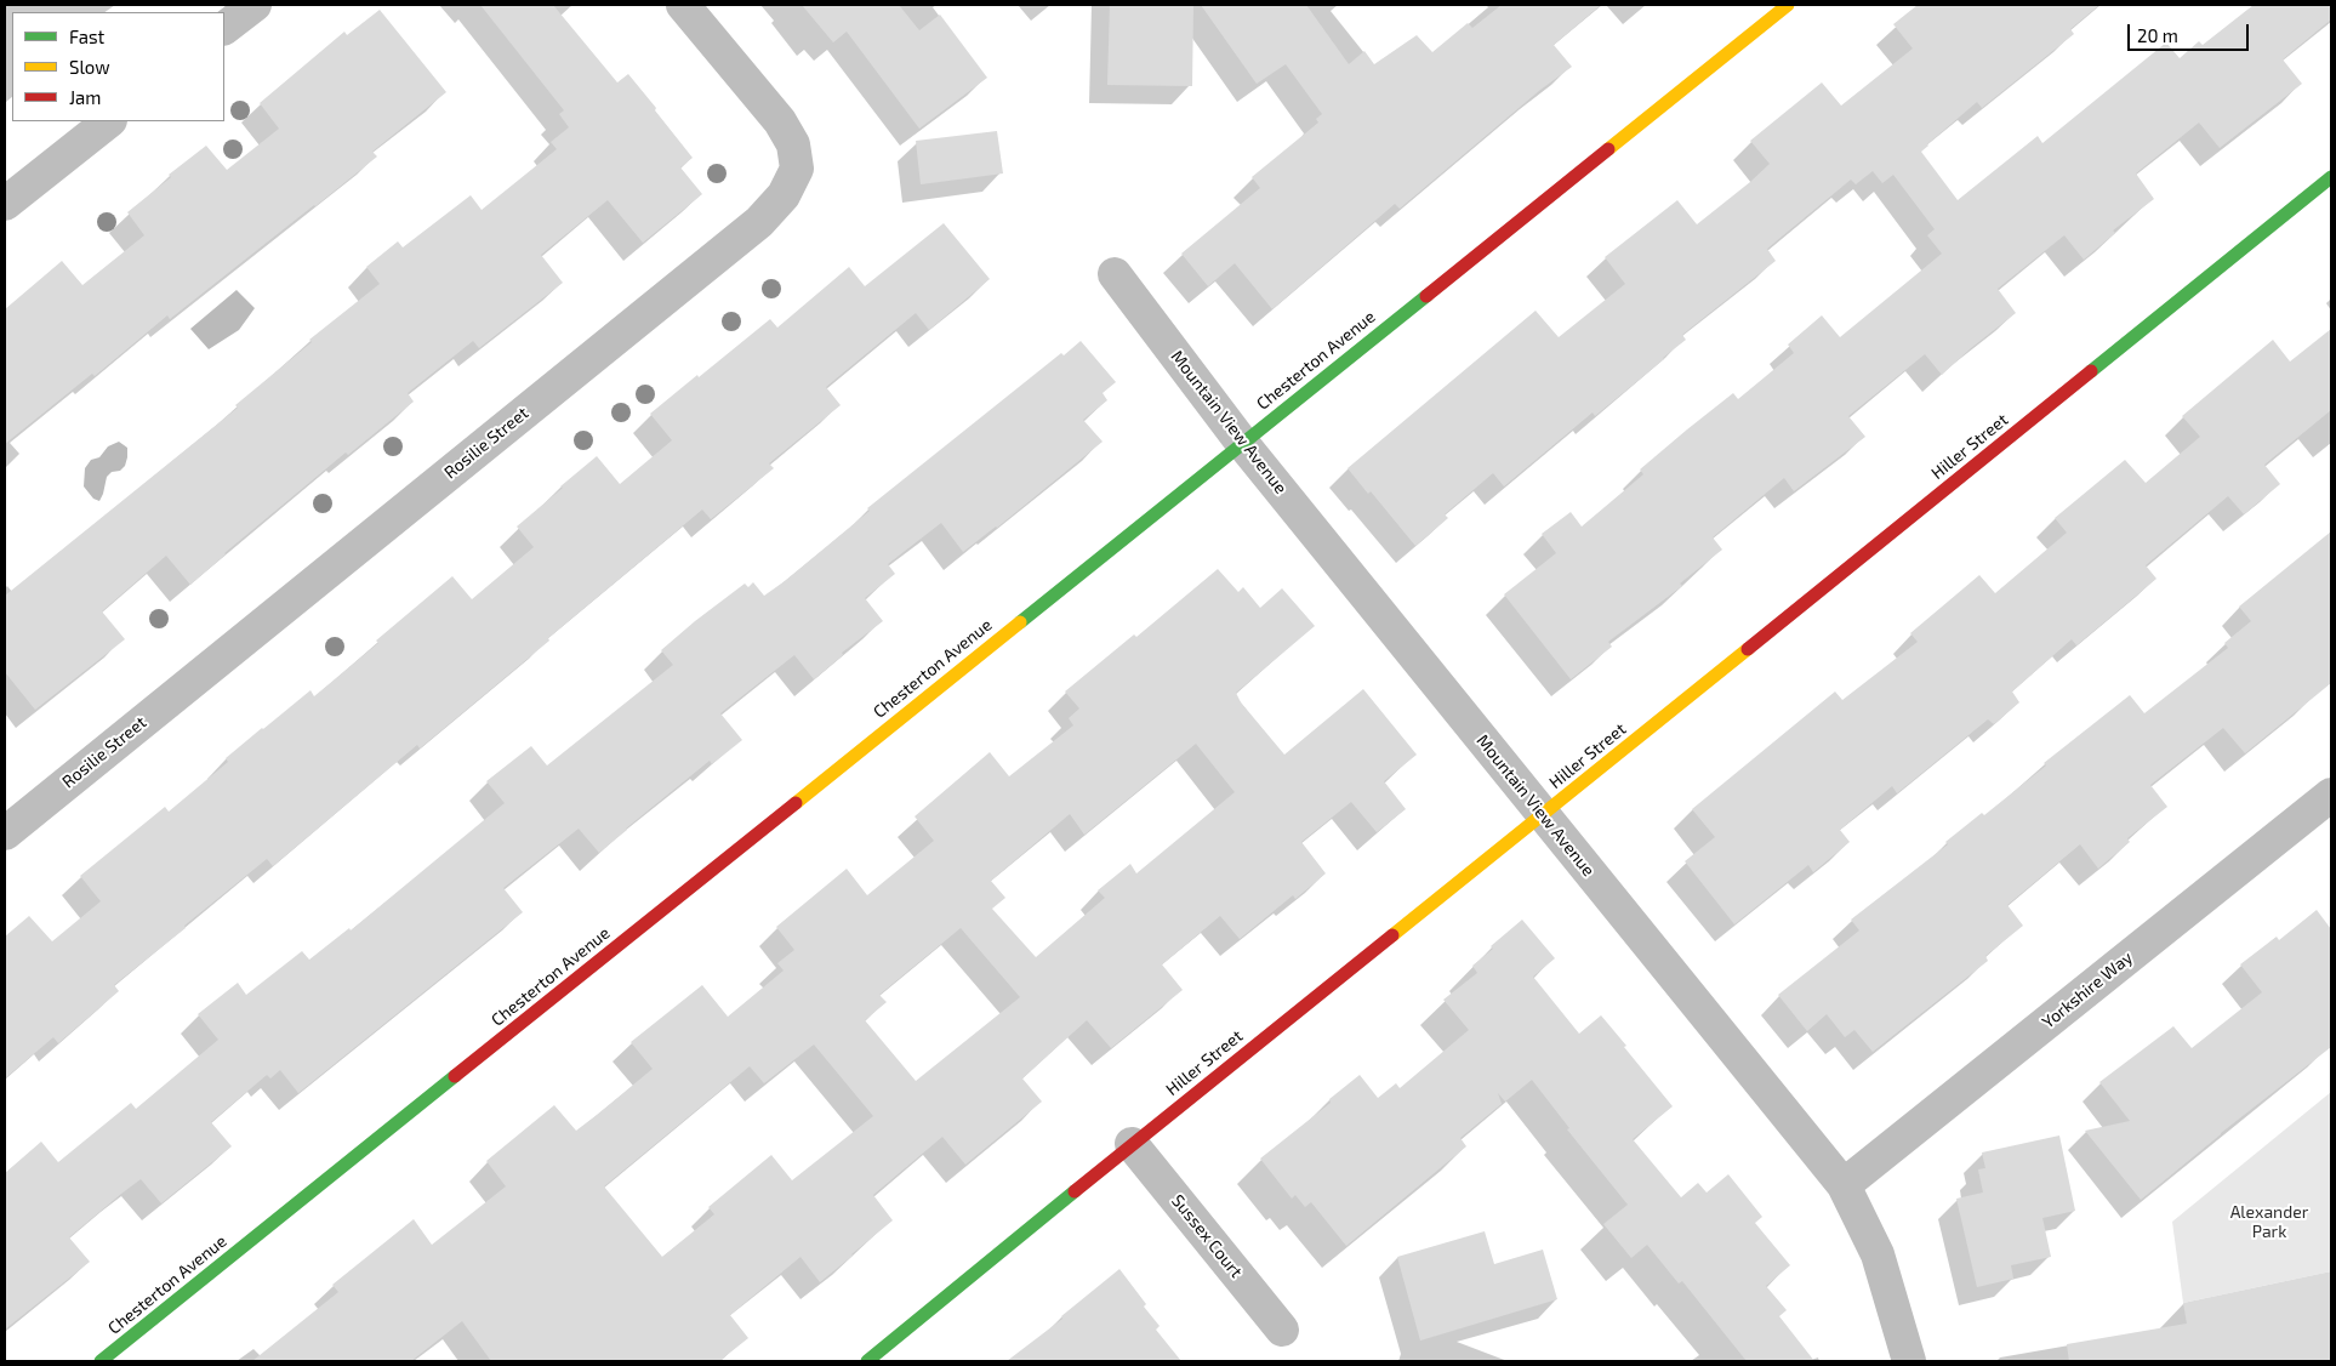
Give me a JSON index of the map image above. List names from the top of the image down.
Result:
{
  "streets": {
    "street": [
      "Chesterton Avenue",
      "Mountain View Avenue",
      "Rosilie Street",
      "Hiller Street",
      "Yorkshire Way",
      "Sussex Court"
    ]
  },
  "crossings": [
    ["Chesterton Avenue", "Mountain View Avenue"],
    ["Mountain View Avenue", "Hiller Street"],
    ["Mountain View Avenue", "Yorkshire Way"],
    ["Hiller Street", "Sussex Court"]
  ],
  "parks": ["Alexander Park"],
  "legend": ["Fast", "Slow", "Jam"],
  "scale_bar": "20 m"
}
